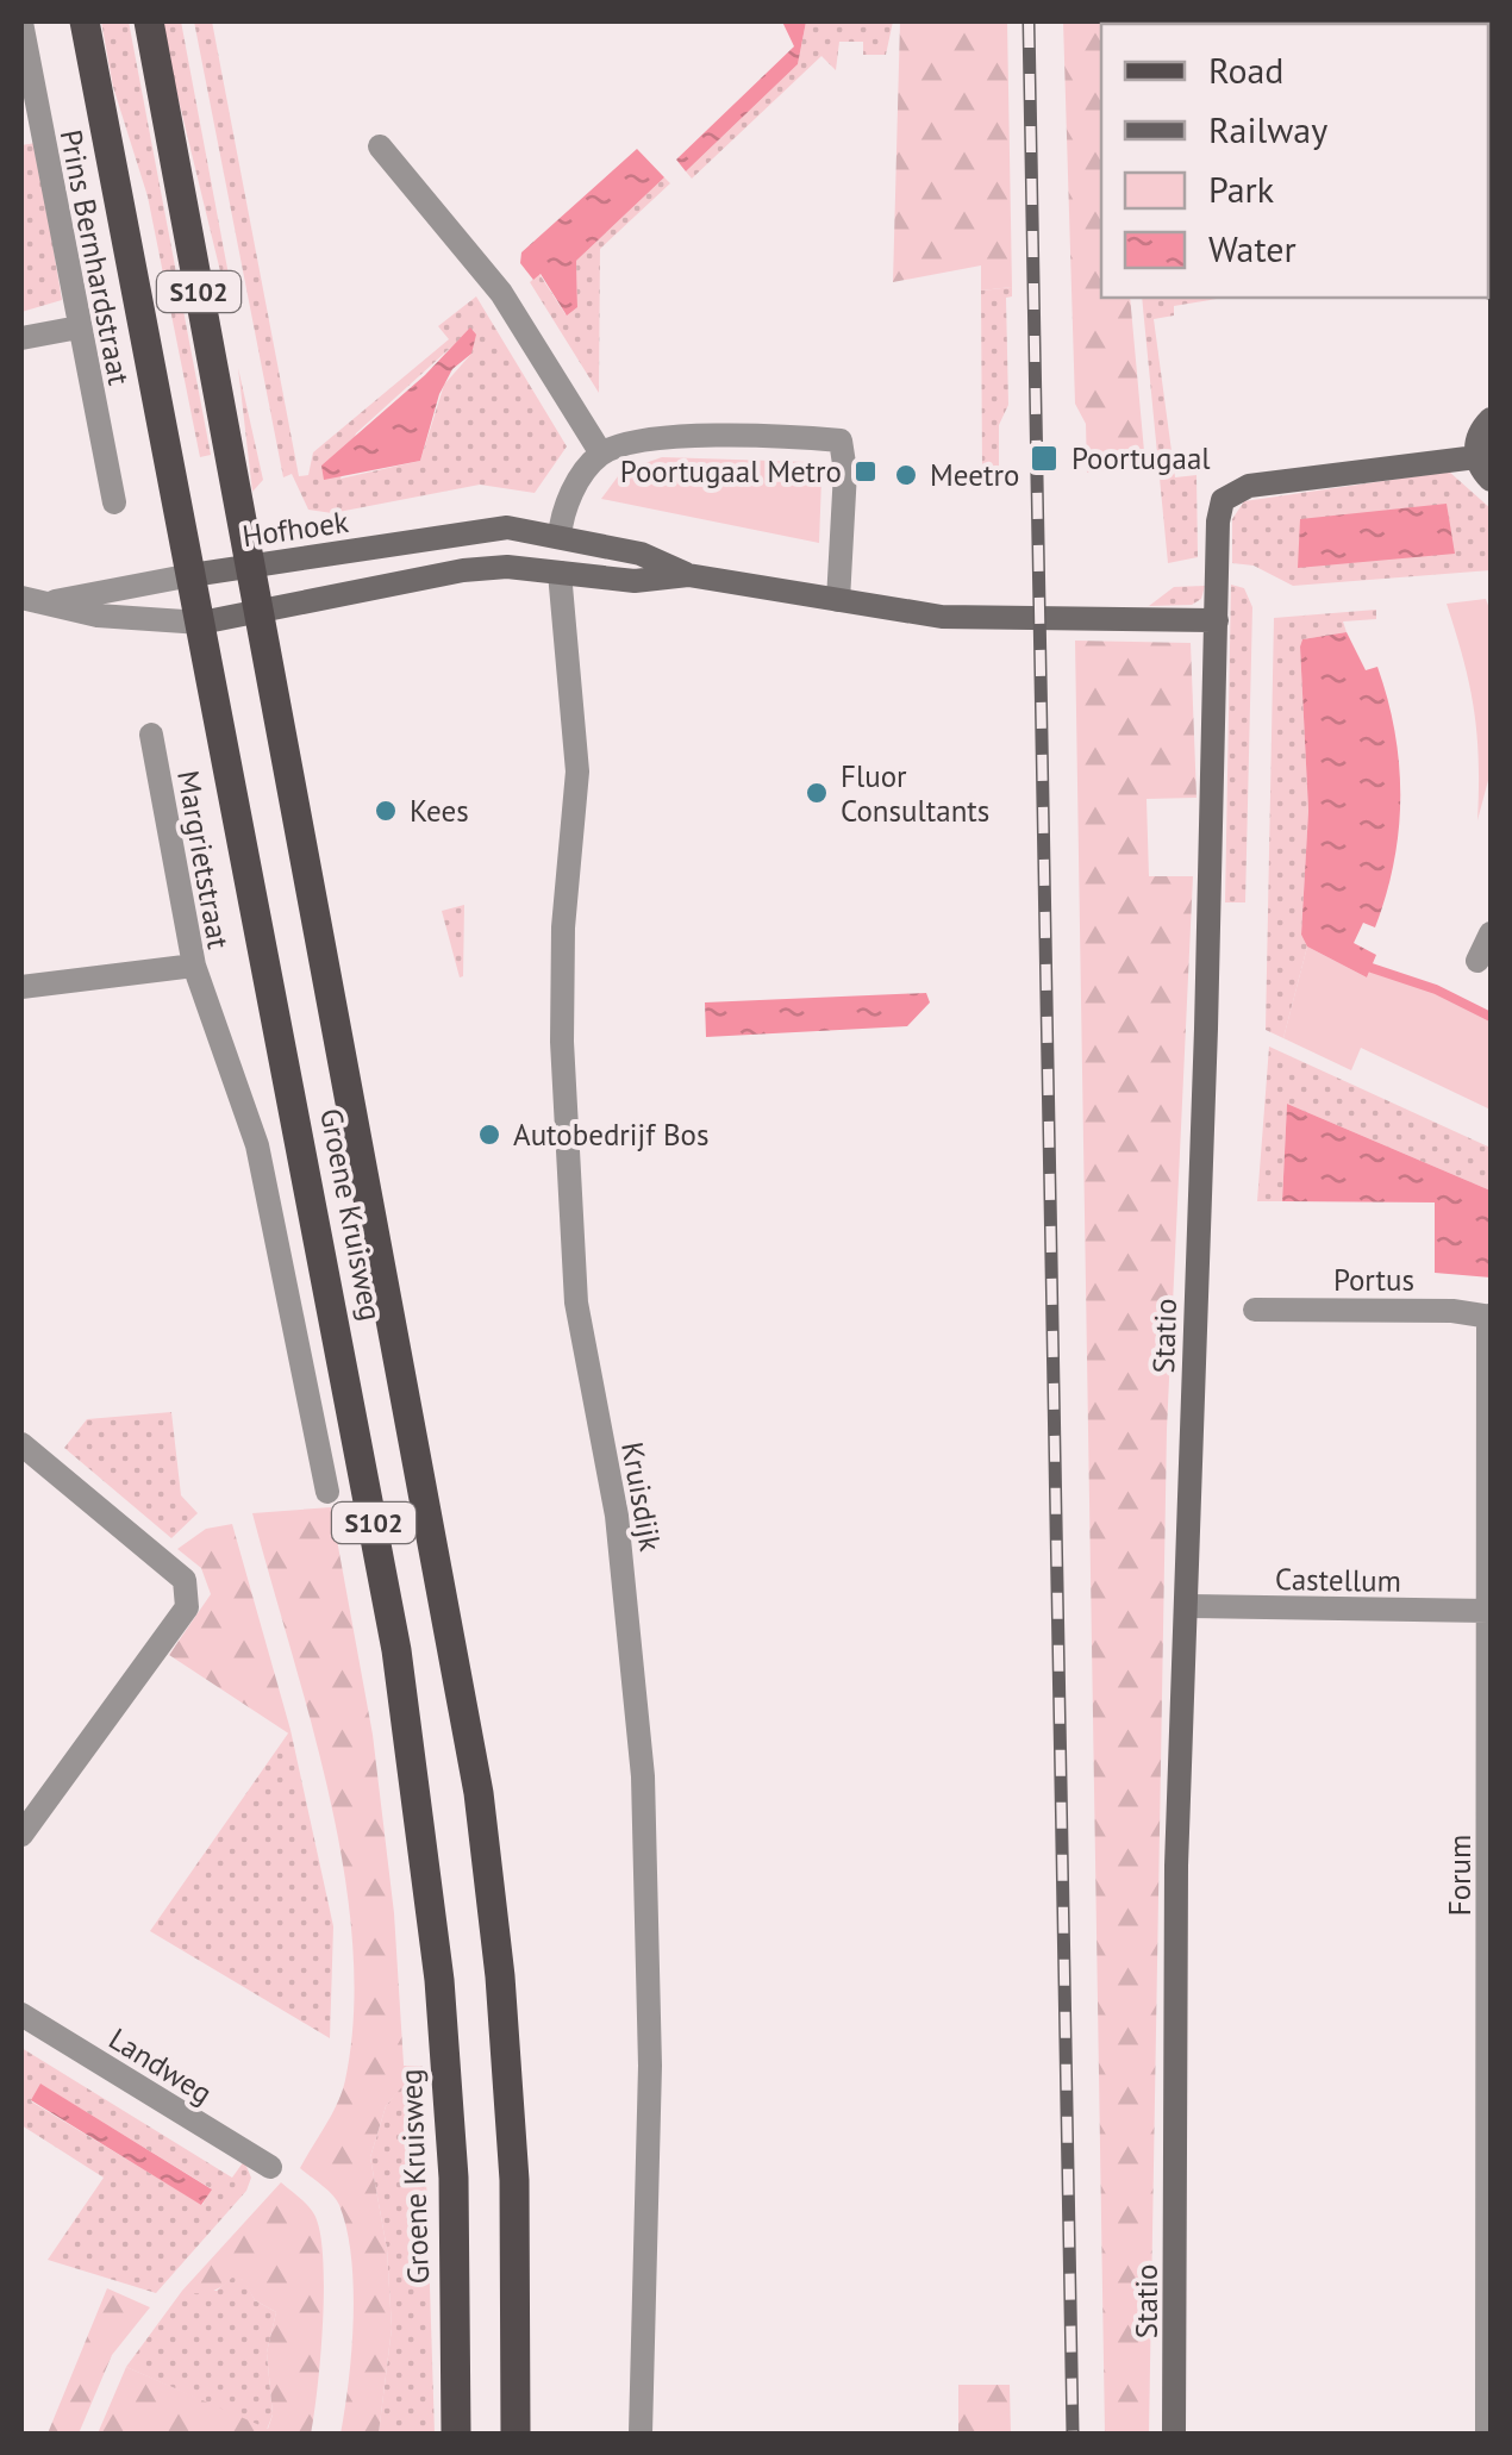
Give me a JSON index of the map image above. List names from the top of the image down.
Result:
{
  "streets": {
    "main road": ["S102", "Groene Kruisweg"],
    "street": [
      "Prins Bernhardstraat",
      "Hofhoek",
      "Margrietstraat",
      "Portus",
      "Statio",
      "Kruisdijk",
      "Castellum",
      "Forum",
      "Landweg"
    ]
  },
  "crossings": [
    ["Hofhoek", "Groene Kruisweg"],
    ["Hofhoek", "Statio"],
    ["Hofhoek", "Kruisdijk"],
    ["Portus", "Forum"],
    ["Statio", "Castellum"],
    ["Castellum", "Forum"]
  ],
  "places": {
    "transit": ["Poortugaal", "Poortugaal Metro"],
    "other": [
      "Meetro",
      "Fluor Consultants",
      "Kees",
      "Autobedrijf Bos"
    ]
  },
  "legend": [
    "Road",
    "Railway",
    "Park",
    "Water"
  ]
}
